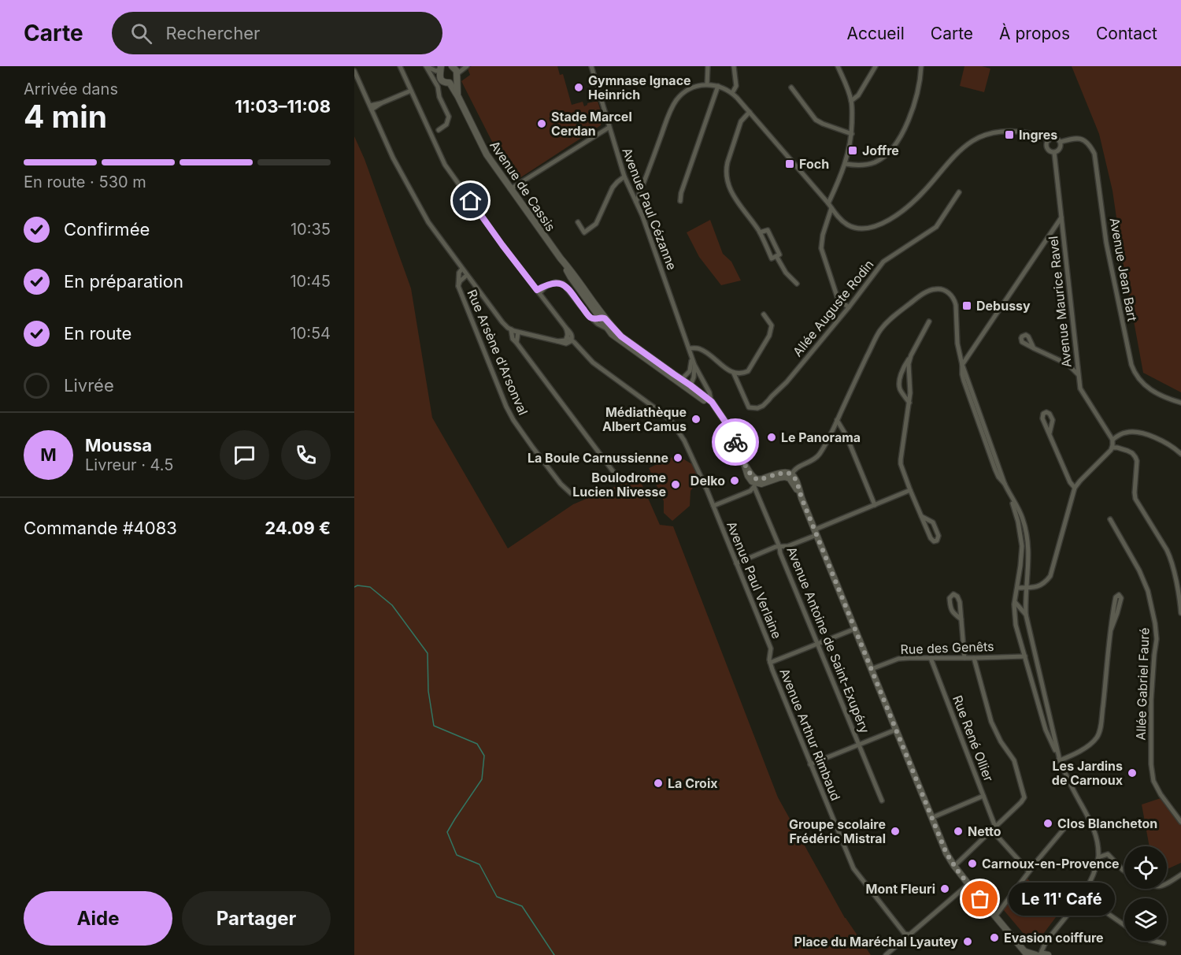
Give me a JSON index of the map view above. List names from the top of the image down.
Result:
{
  "streets": {
    "main road": ["Avenue de Cassis"],
    "street": [
      "Avenue Paul Cézanne",
      "Avenue Jean Bart",
      "Avenue Maurice Ravel",
      "Allée Auguste Rodin",
      "Rue Arsène d'Arsonval",
      "Avenue Paul Verlaine",
      "Avenue Antoine de Saint-Exupéry",
      "Rue des Genêts",
      "Allée Gabriel Fauré",
      "Avenue Arthur Rimbaud",
      "Rue René Ollier"
    ]
  },
  "crossings": [
    ["Avenue de Cassis", "Avenue Paul Cézanne"],
    ["Avenue de Cassis", "Avenue Antoine de Saint-Exupéry"],
    ["Avenue Jean Bart", "Avenue Maurice Ravel"],
    ["Avenue Paul Verlaine", "Avenue Arthur Rimbaud"],
    ["Rue des Genêts", "Rue René Ollier"]
  ],
  "places": {
    "other": [
      "Gymnase Ignace Heinrich",
      "Stade Marcel Cerdan",
      "Médiathèque Albert Camus",
      "Le Panorama",
      "La Boule Carnussienne",
      "Delko",
      "Boulodrome Lucien Nivesse",
      "Les Jardins de Carnoux",
      "La Croix",
      "Clos Blancheton",
      "Groupe scolaire Frédéric Mistral",
      "Netto",
      "Carnoux-en-Provence",
      "Mont Fleuri",
      "Le 11' Café",
      "Evasion coiffure",
      "Place du Maréchal Lyautey"
    ],
    "transit": [
      "Ingres",
      "Joffre",
      "Foch",
      "Debussy"
    ]
  },
  "page": {
    "header": "Carte",
    "search": "Rechercher",
    "nav": [
      "Accueil",
      "Carte",
      "À propos",
      "Contact"
    ],
    "heading": ["4 min", "Arrivée dans", "11:03–11:08"],
    "panel": [
      "Moussa",
      "Livreur · 4.5",
      "Commande #4083",
      "24.09 €"
    ],
    "bar": "En route · 530 m",
    "list": [
      ["Confirmée", "10:35"],
      ["En préparation", "10:45"],
      ["En route", "10:54"],
      "Livrée"
    ],
    "round": "M",
    "buttons": ["Aide", "Partager"],
    "bubble": "Le 11' Café"
  }
}
